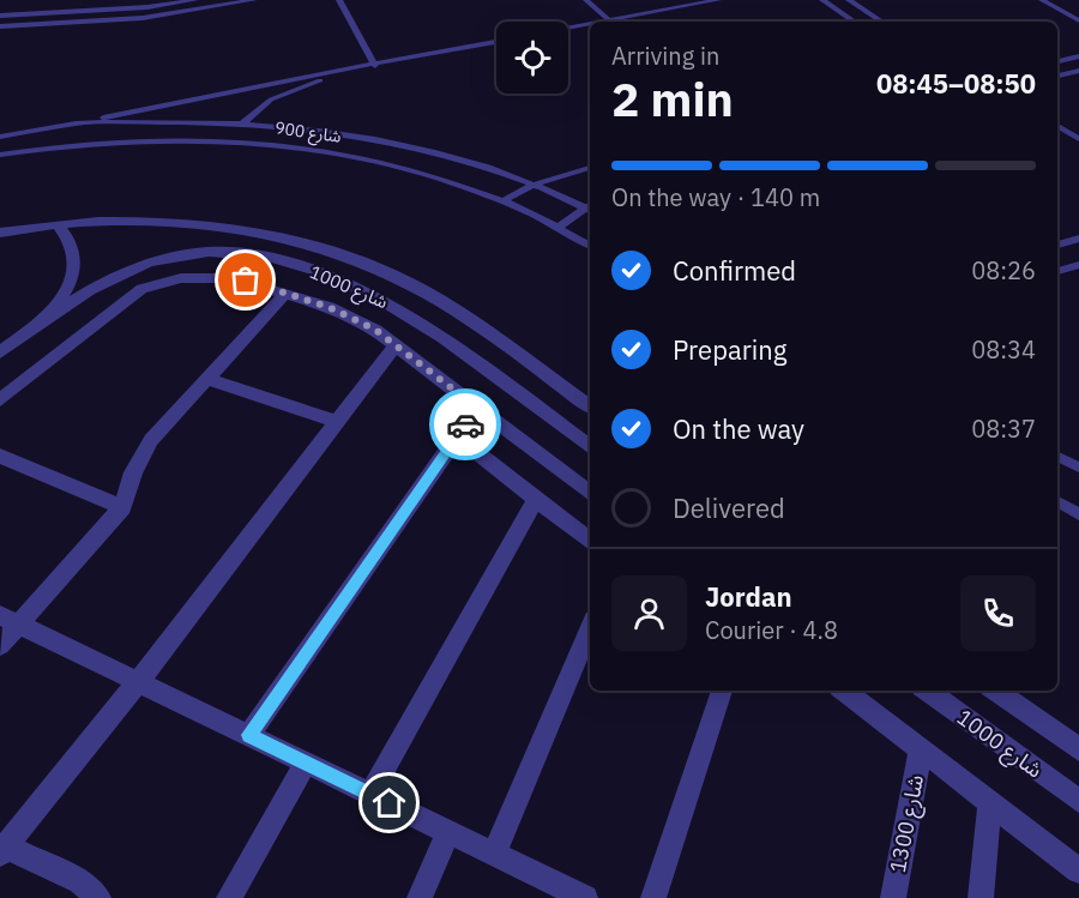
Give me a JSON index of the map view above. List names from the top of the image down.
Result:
{
  "streets": {
    "street": ["شارع 1000", "شارع 1300"],
    "lane": ["شارع 900"]
  },
  "page": {
    "heading": ["2 min", "Arriving in", "08:45–08:50"],
    "panel": ["Jordan", "Courier · 4.8"],
    "bar": "On the way · 140 m",
    "list": [
      ["Confirmed", "08:26"],
      ["Preparing", "08:34"],
      ["On the way", "08:37"],
      "Delivered"
    ]
  }
}
